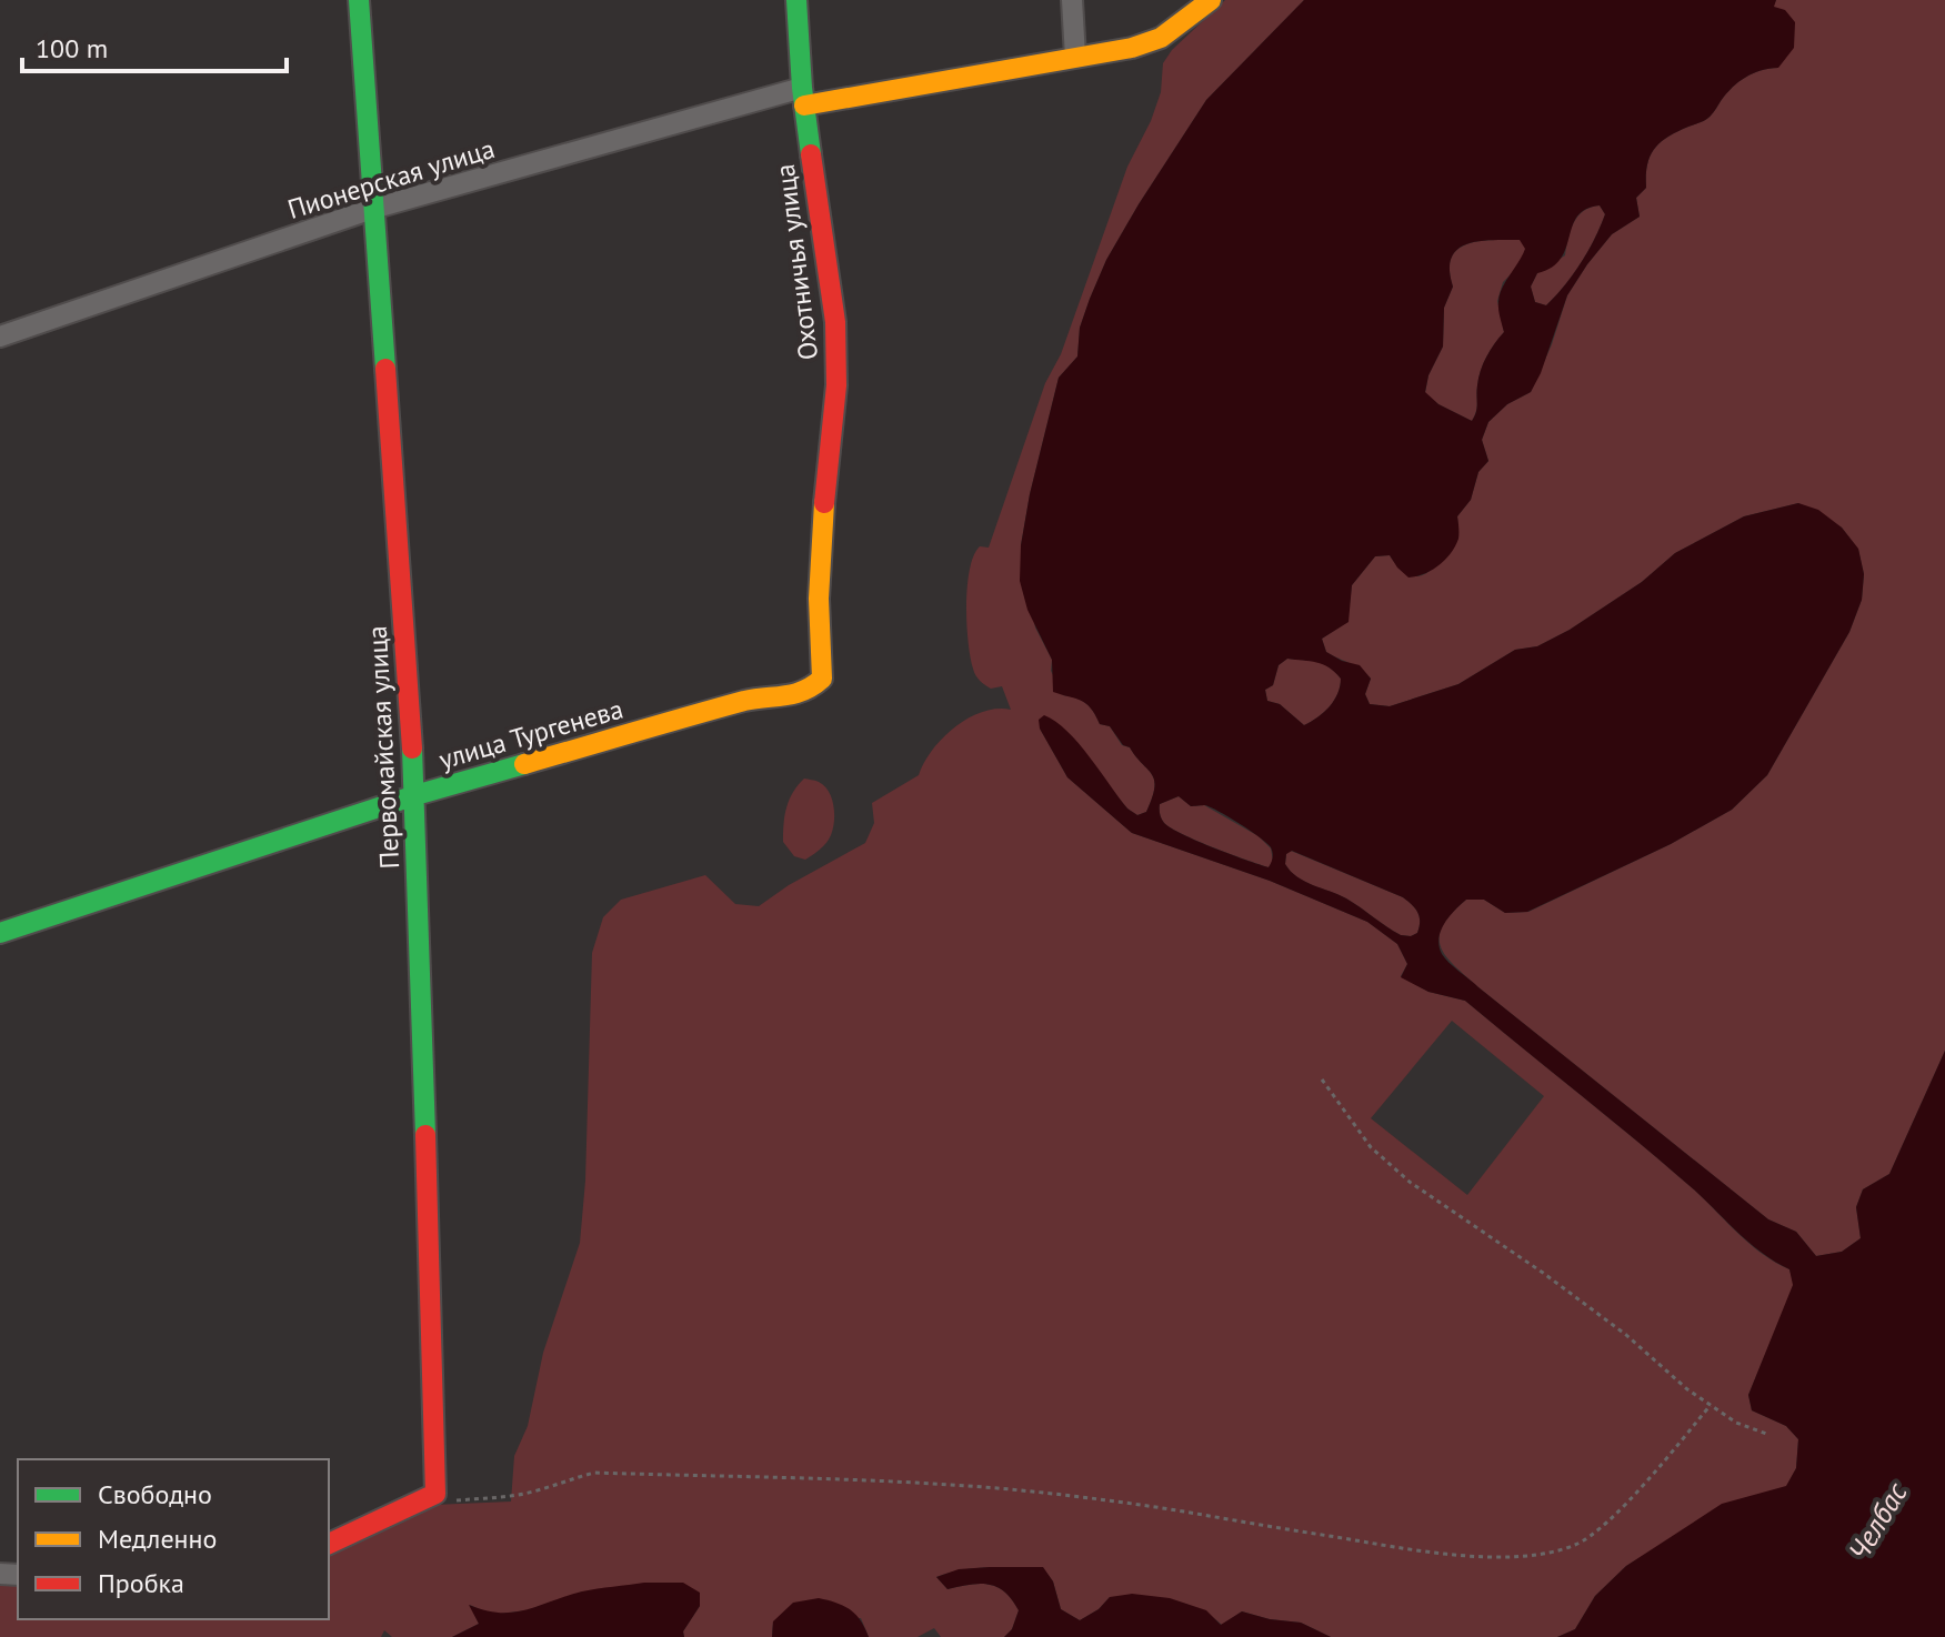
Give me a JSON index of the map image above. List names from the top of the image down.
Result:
{
  "streets": {
    "street": [
      "Пионерская улица",
      "Охотничья улица",
      "улица Тургенева",
      "Первомайская улица"
    ]
  },
  "crossings": [
    ["Пионерская улица", "Охотничья улица"],
    ["Пионерская улица", "Первомайская улица"],
    ["Охотничья улица", "улица Тургенева"],
    ["улица Тургенева", "Первомайская улица"]
  ],
  "water": ["Челбас"],
  "legend": ["Свободно", "Медленно", "Пробка"],
  "scale_bar": "100 m"
}
